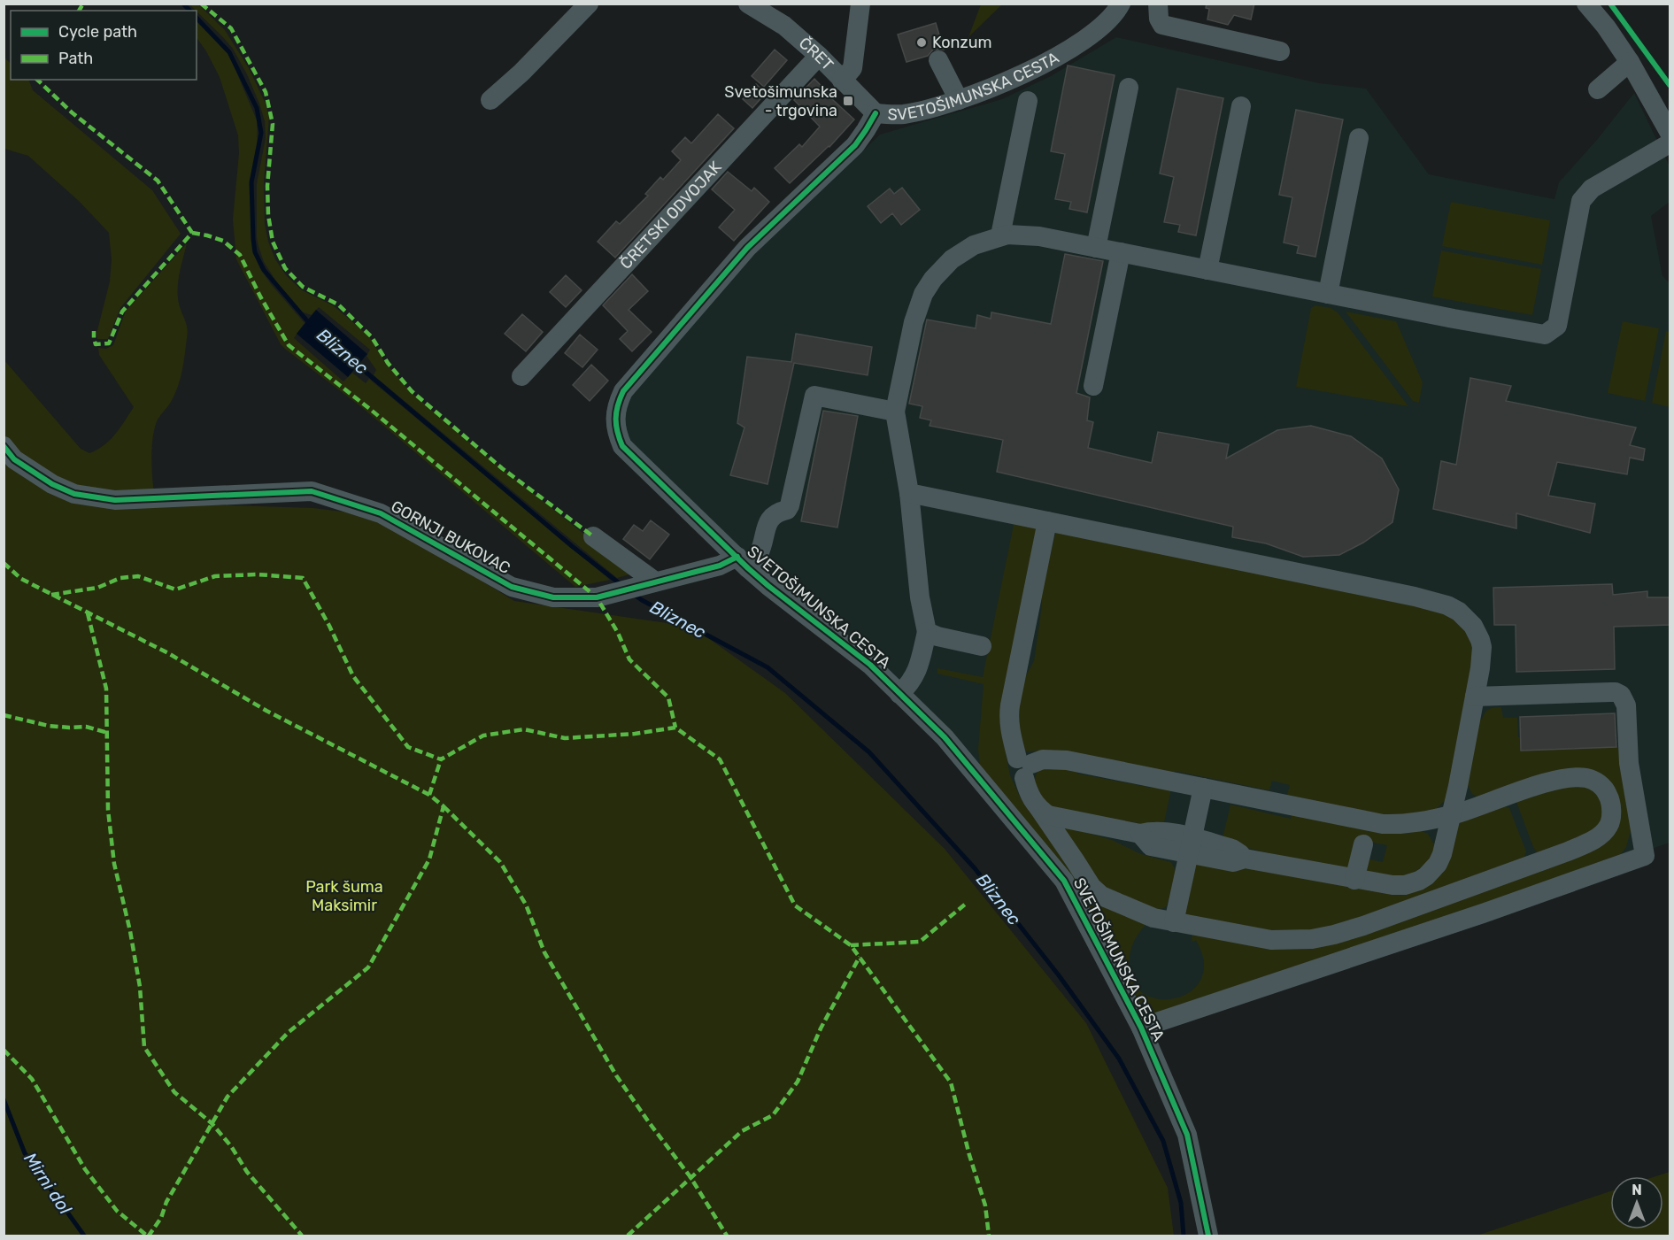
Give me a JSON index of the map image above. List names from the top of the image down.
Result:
{
  "streets": {
    "street": [
      "ČRET",
      "SVETOŠIMUNSKA CESTA",
      "ČRETSKI ODVOJAK",
      "GORNJI BUKOVAC"
    ]
  },
  "crossings": [
    ["ČRET", "SVETOŠIMUNSKA CESTA"],
    ["ČRET", "ČRETSKI ODVOJAK"],
    ["SVETOŠIMUNSKA CESTA", "GORNJI BUKOVAC"]
  ],
  "water": ["Bliznec", "Mirni dol"],
  "parks": ["Park šuma Maksimir"],
  "places": {
    "other": ["Konzum"],
    "transit": ["Svetošimunska - trgovina"]
  },
  "legend": ["Cycle path", "Path"],
  "north": "top"
}
